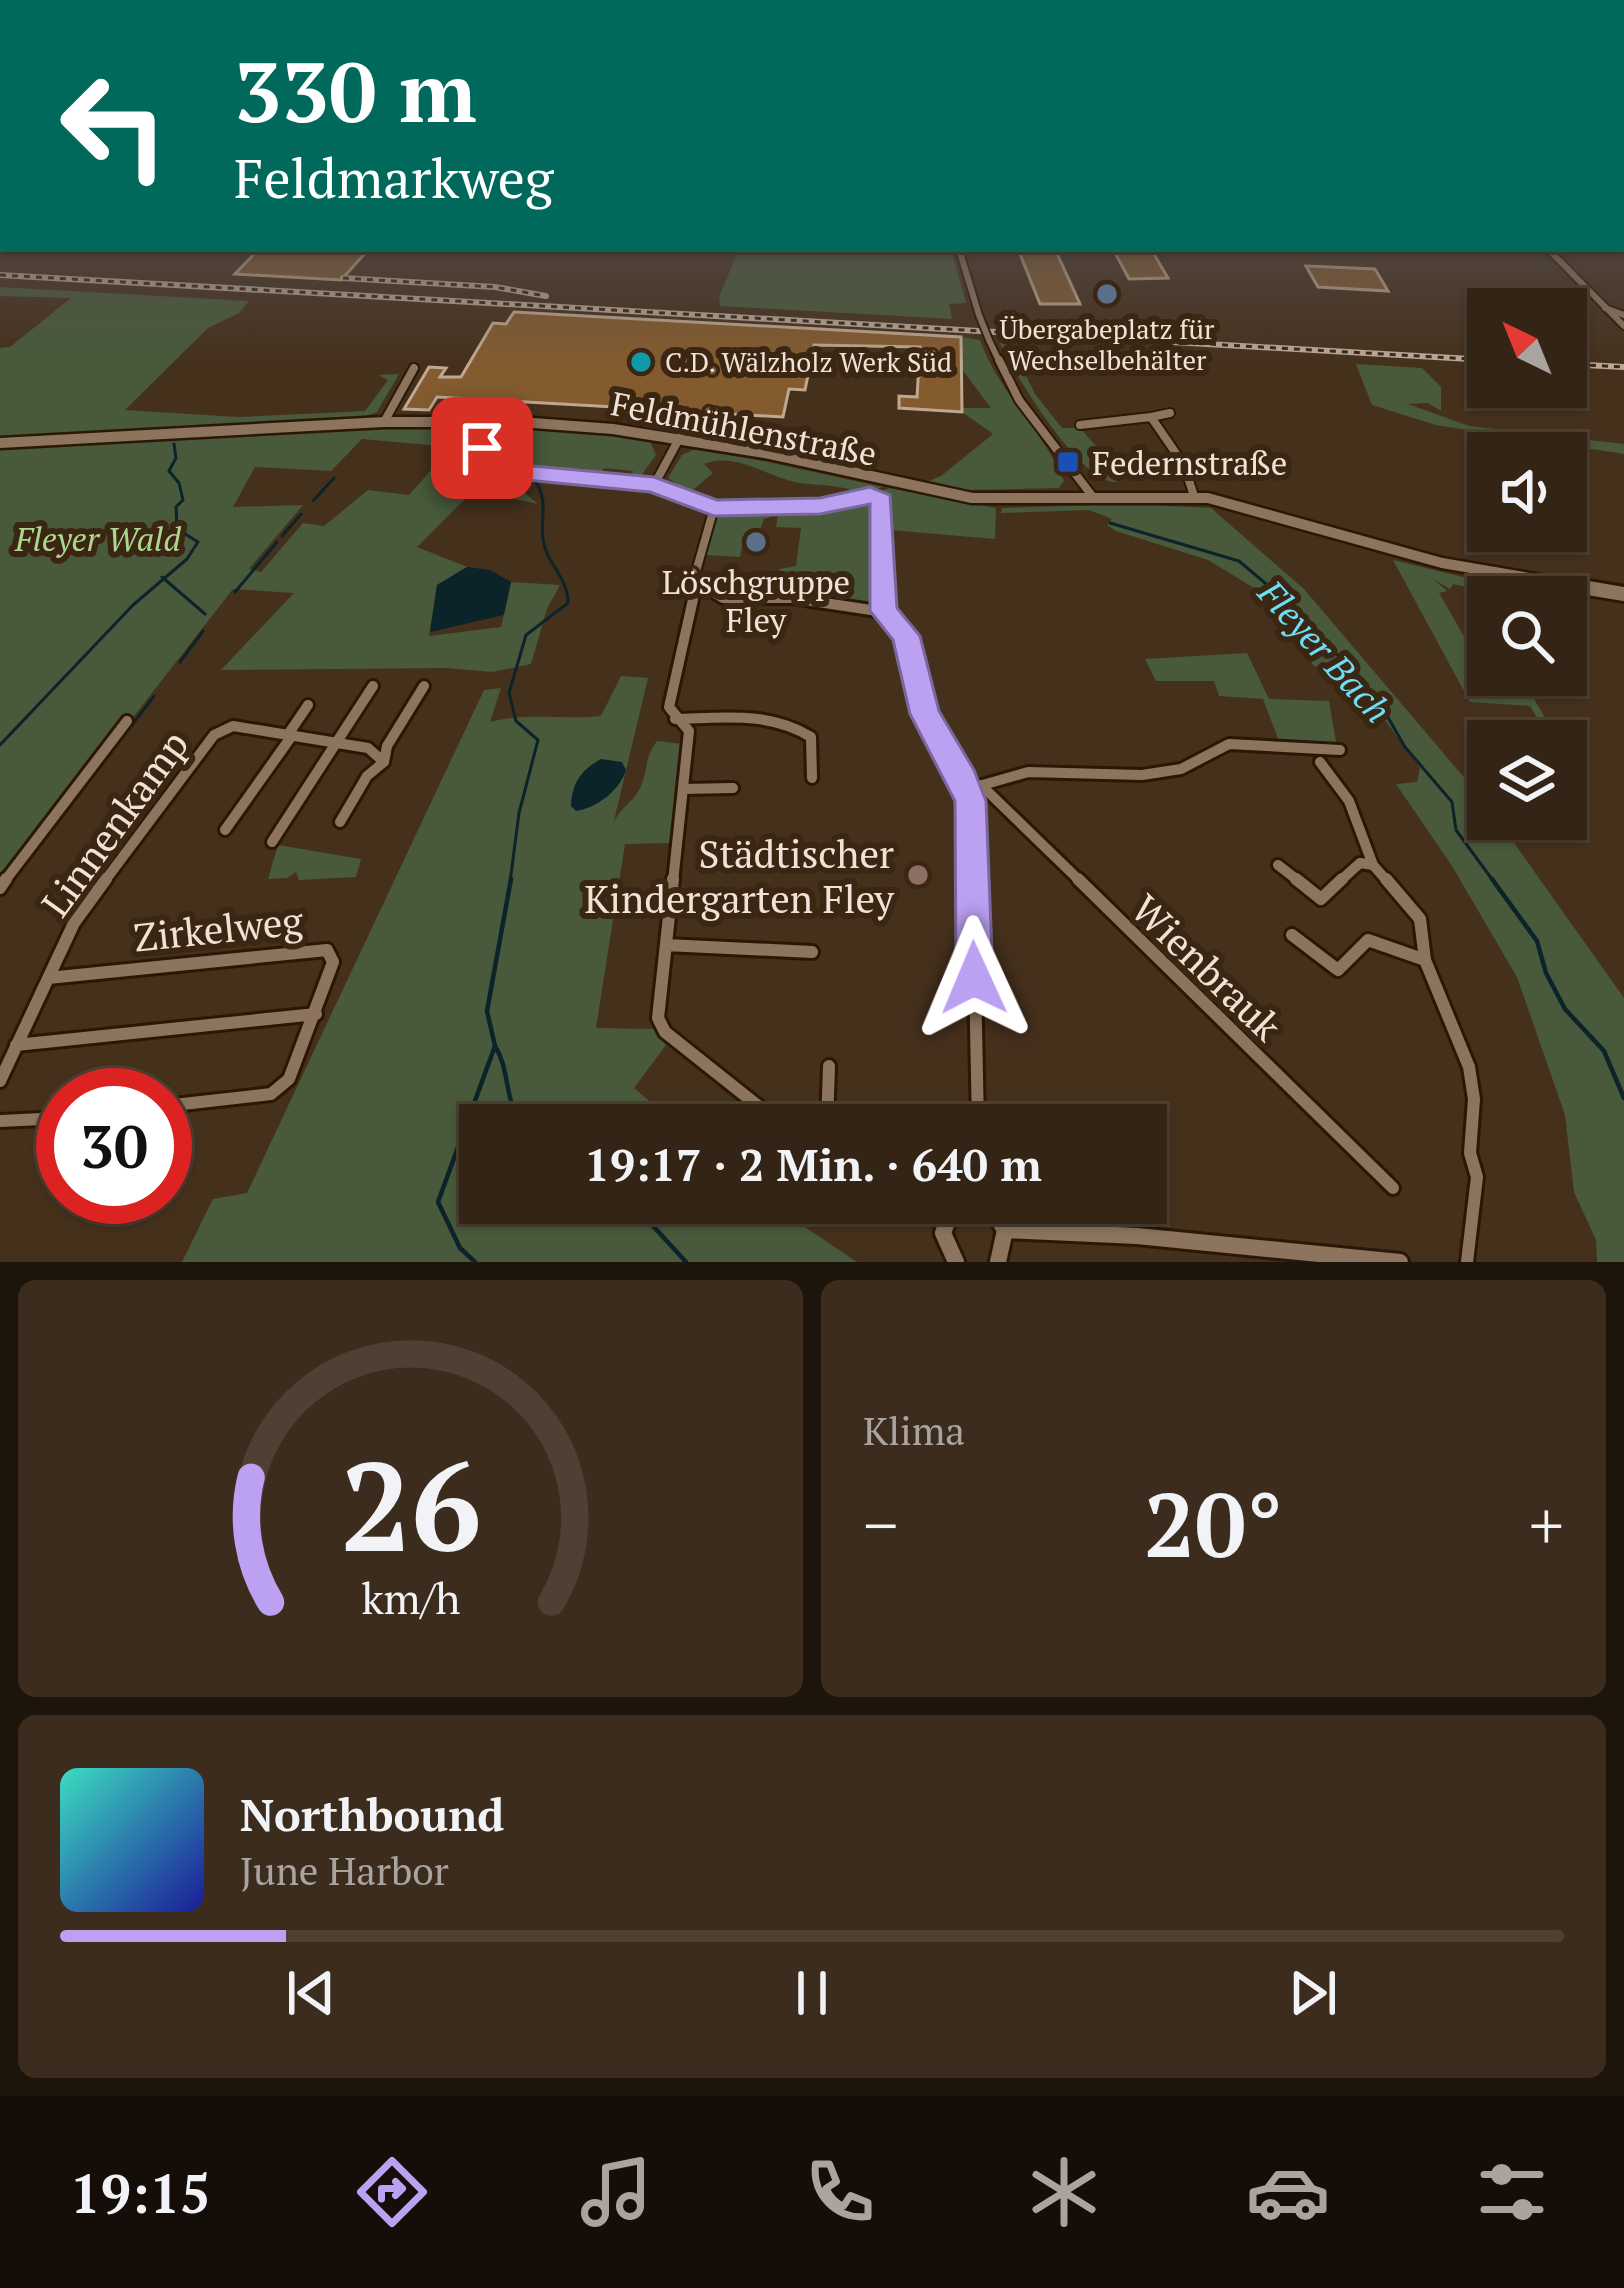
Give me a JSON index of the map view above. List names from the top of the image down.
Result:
{
  "streets": {
    "street": [
      "Feldmühlenstraße",
      "Linnenkamp",
      "Zirkelweg",
      "Wienbrauk"
    ]
  },
  "crossings": [
    ["Linnenkamp", "Zirkelweg"]
  ],
  "water": ["Fleyer Bach"],
  "parks": ["Fleyer Wald"],
  "places": {
    "other": [
      "Übergabeplatz für Wechselbehälter",
      "C.D. Wälzholz Werk Süd",
      "Löschgruppe Fley",
      "Städtischer Kindergarten Fley"
    ],
    "transit": ["Federnstraße"]
  },
  "north": "top left",
  "page": {
    "turn": ["330 m", "Feldmarkweg"],
    "limit": "30",
    "trip": "19:17 · 2 Min. · 640 m",
    "tile": "Klima",
    "heat": ["−", "20°", "+"],
    "song": ["Northbound", "June Harbor"],
    "tabs": "19:15",
    "gauge": ["26", "km/h"]
  }
}
